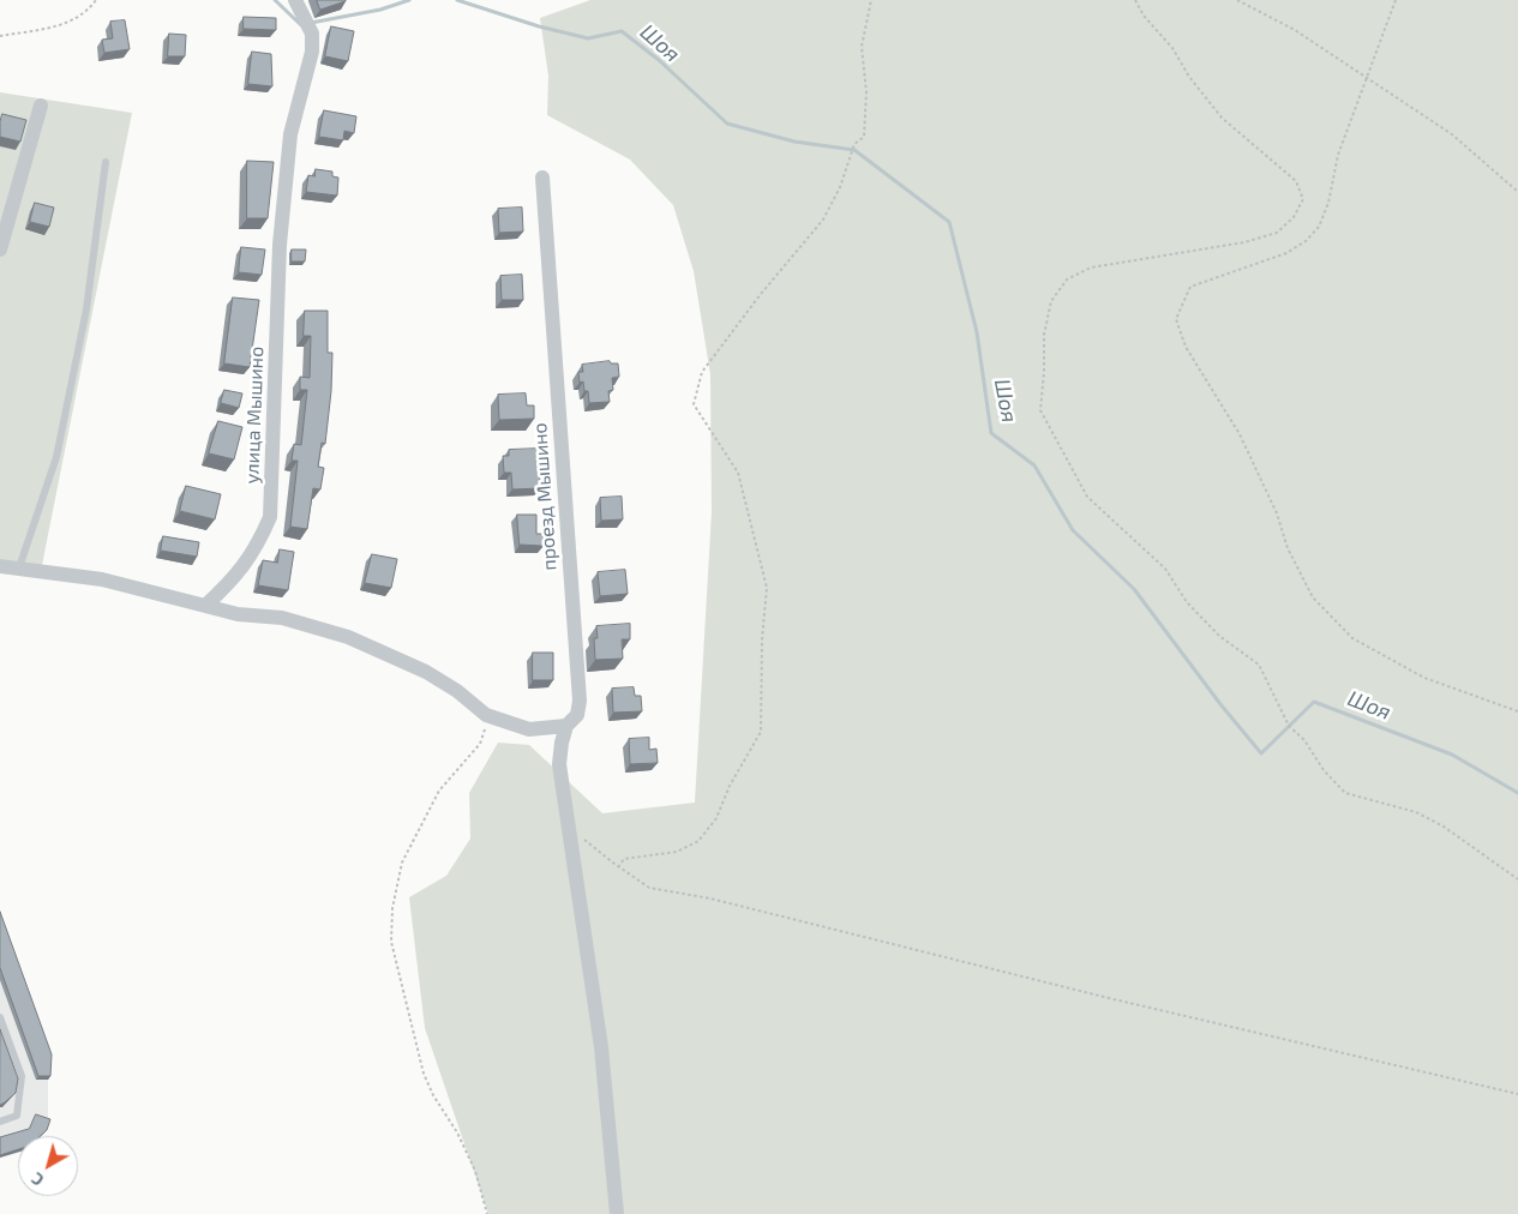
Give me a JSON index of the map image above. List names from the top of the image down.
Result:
{
  "streets": {
    "street": ["улица Мышино", "проезд Мышино"]
  },
  "water": ["Шоя"],
  "north": "bottom left"
}
